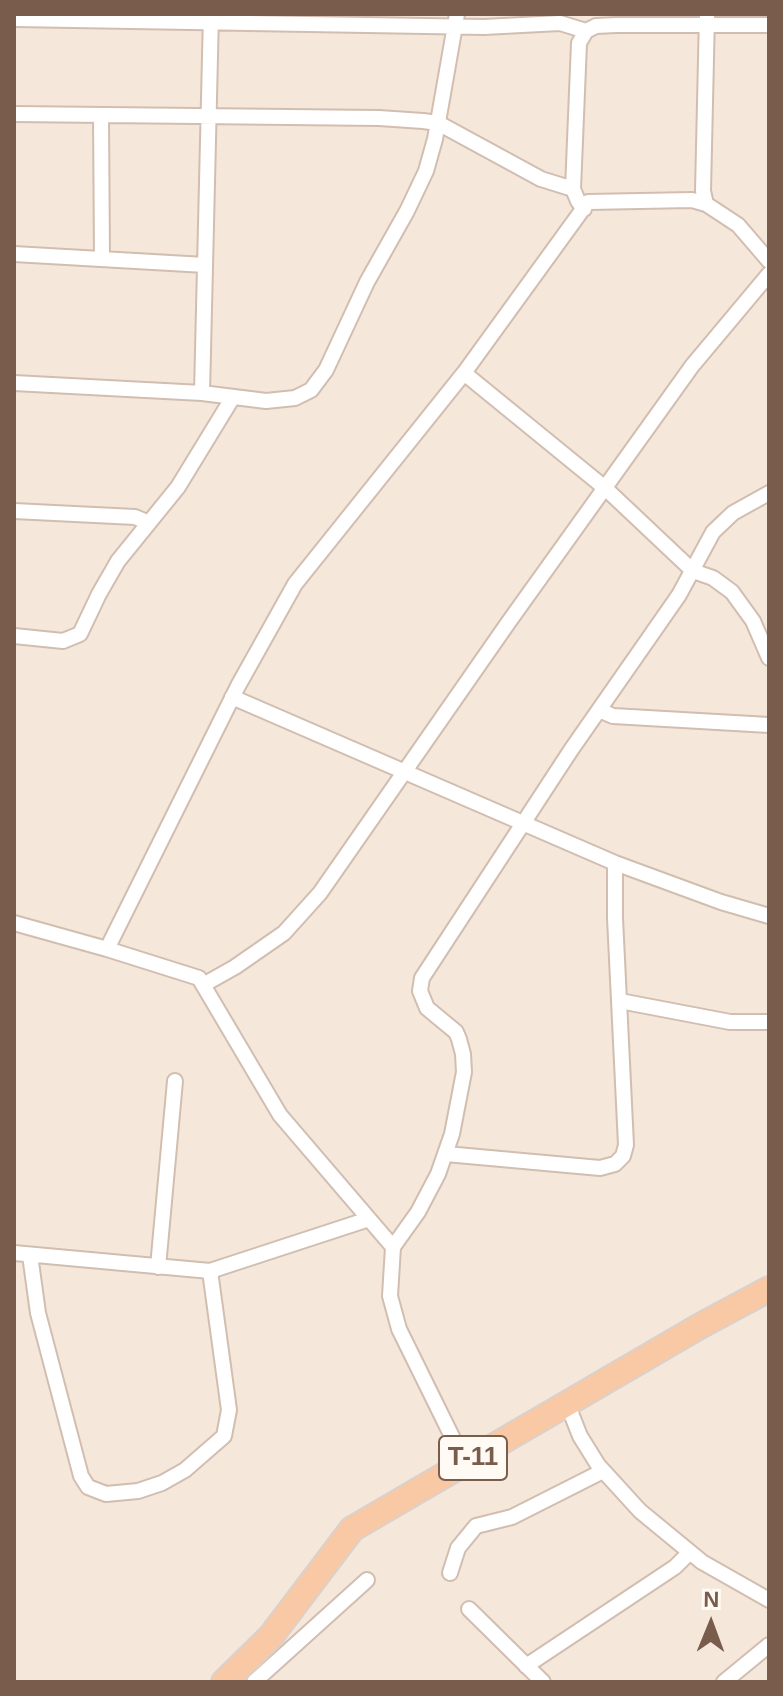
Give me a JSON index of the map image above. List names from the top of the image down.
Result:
{
  "streets": {
    "highway": ["T-11"]
  },
  "north": "top"
}
